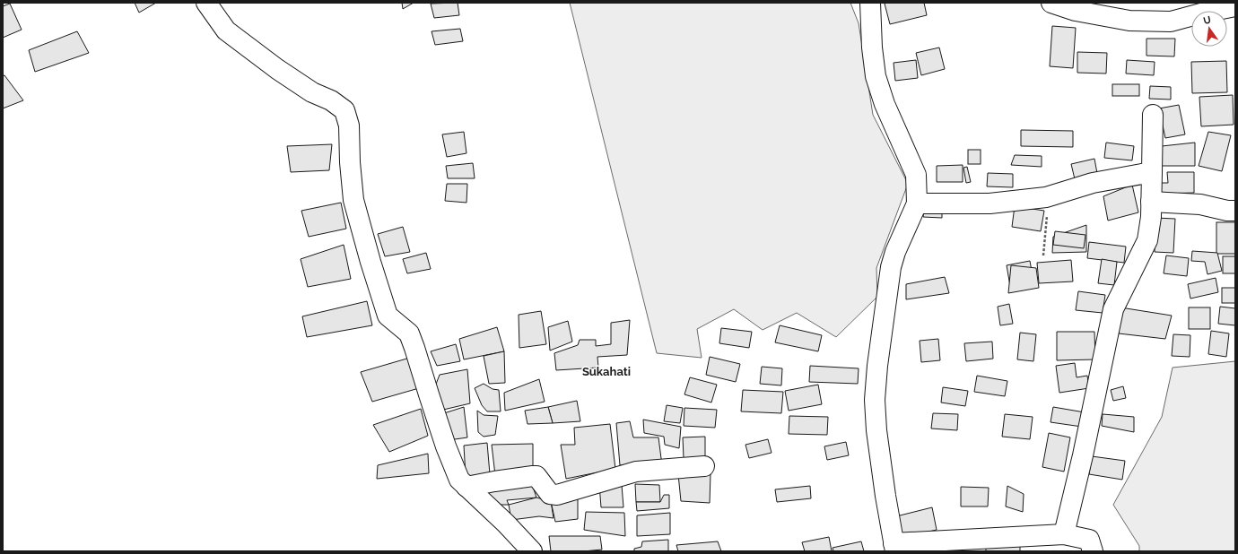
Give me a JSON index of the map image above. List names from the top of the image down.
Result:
{
  "districts": ["Sukahati"],
  "north": "top"
}
